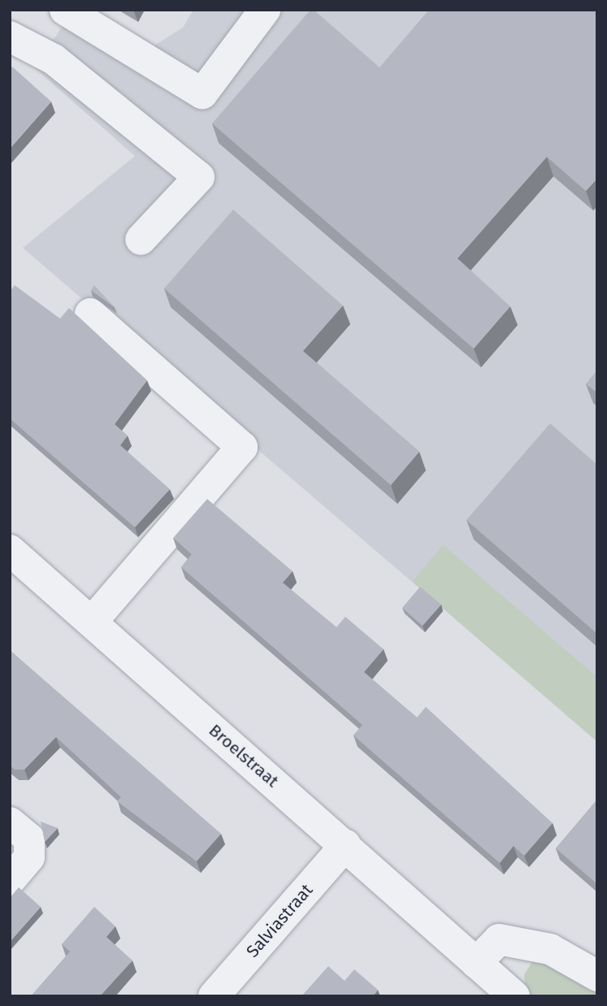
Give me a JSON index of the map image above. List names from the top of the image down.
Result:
{
  "streets": {
    "street": ["Broelstraat", "Salviastraat"]
  },
  "crossings": [
    ["Broelstraat", "Salviastraat"]
  ]
}
